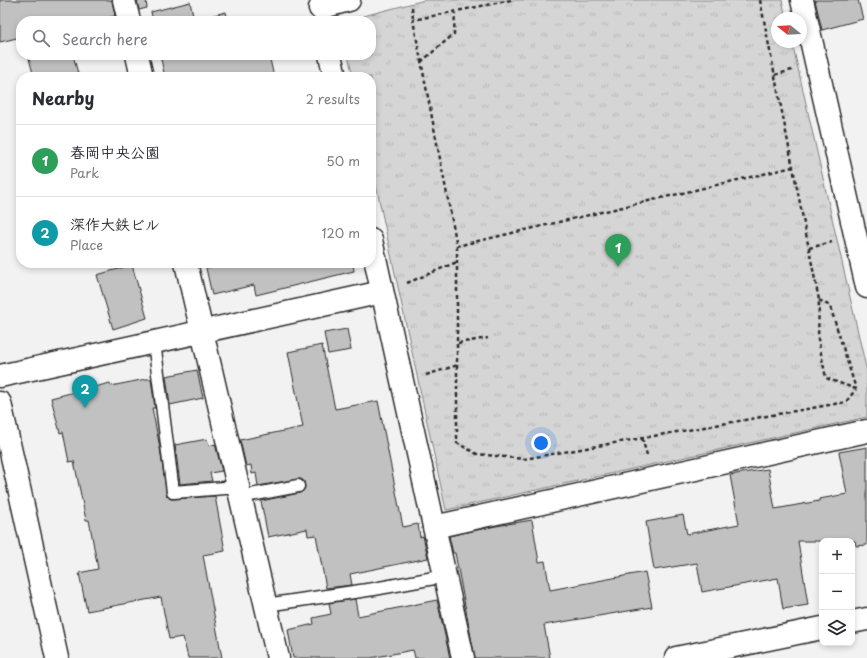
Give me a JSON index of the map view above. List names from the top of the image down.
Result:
{
  "north": "left",
  "page": {
    "search": "Search here",
    "heading": ["Nearby", "2 results"],
    "list": [
      {
        "mark": "1",
        "name": "春岡中央公園",
        "note": "Park",
        "value": "50 m"
      },
      {
        "mark": "2",
        "name": "深作大鉄ビル",
        "note": "Place",
        "value": "120 m"
      }
    ],
    "pins": ["1", "2"],
    "map_buttons": ["+", "−"]
  }
}
